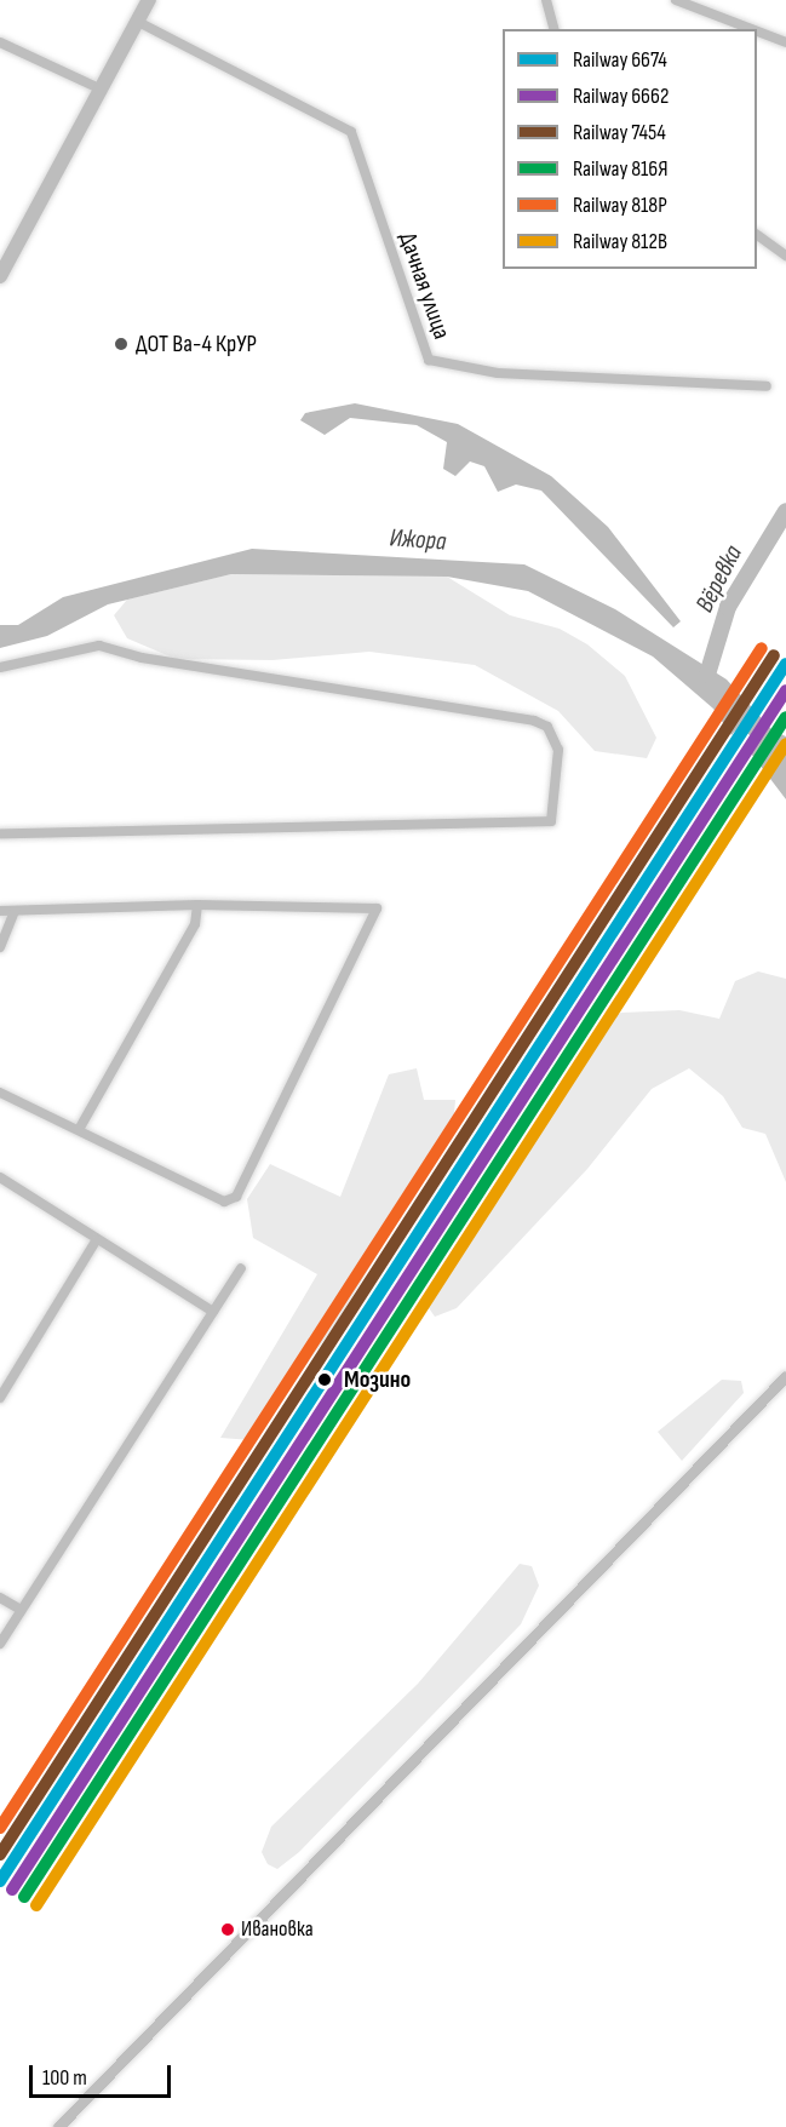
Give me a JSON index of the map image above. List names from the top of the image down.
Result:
{
  "streets": {
    "street": ["Дачная улица"]
  },
  "water": ["Ижора", "Вёревка"],
  "places": ["ДОТ Ва-4 КрУР", "Мозино", "Ивановка"],
  "lines": [
    "rail line 818Р",
    "rail line 7454",
    "rail line 6674",
    "rail line 6662",
    "rail line 816Я",
    "rail line 812В"
  ],
  "legend": [
    "Railway 6674",
    "Railway 6662",
    "Railway 7454",
    "Railway 816Я",
    "Railway 818Р",
    "Railway 812В"
  ],
  "scale_bar": "100 m"
}
